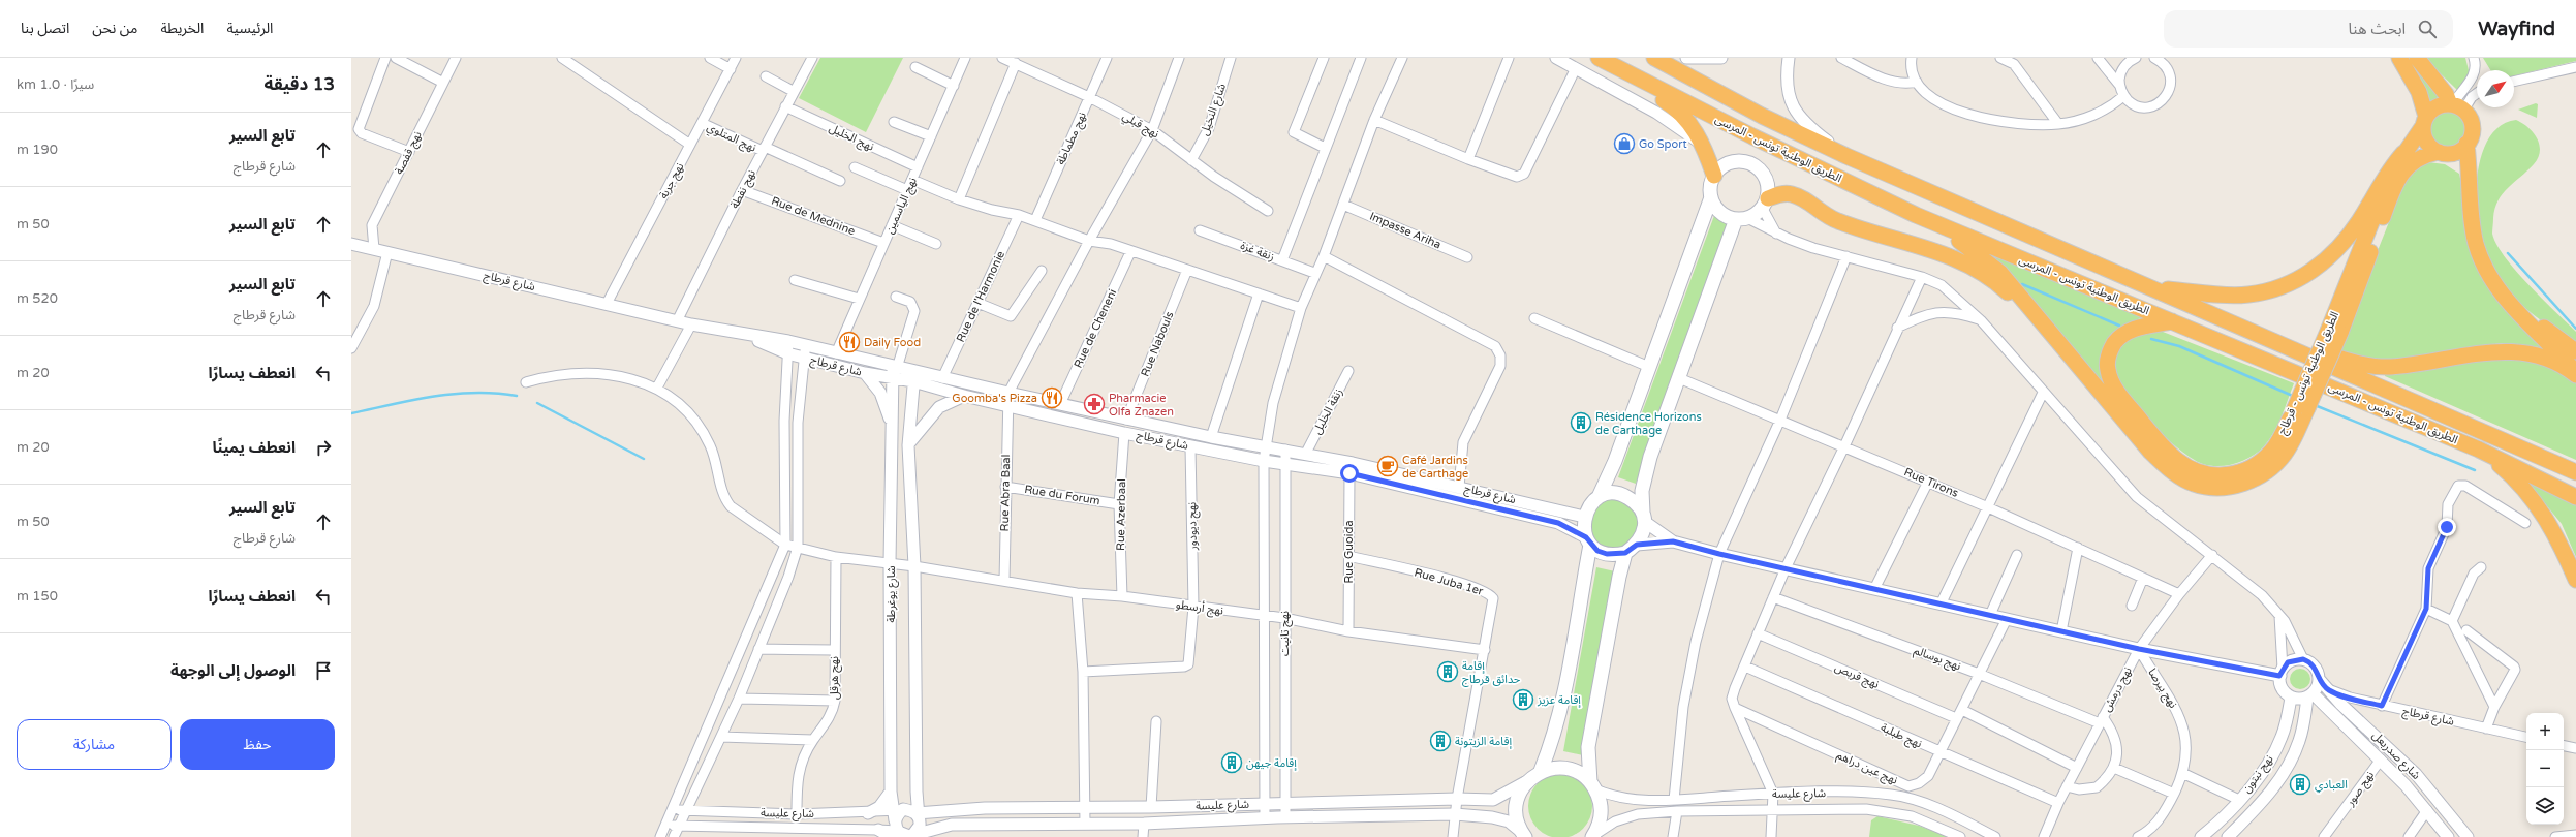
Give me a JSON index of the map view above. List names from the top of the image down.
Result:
{
  "streets": {
    "highway": ["الطريق الوطنية تونس - المرسى", "الطريق الوطنية تونس - قرطاج"],
    "street": [
      "شارع النخيل",
      "نهج قبلي",
      "نهج المتلوي",
      "نهج الخليل",
      "نهج مطماطة",
      "نهج قفصة",
      "نهج جربة",
      "نهج نفطة",
      "نهج الياسمين",
      "Rue de Mednine",
      "Impasse Ariha",
      "زنقة غزة",
      "شارع قرطاج",
      "Rue de l'Harmonie",
      "Rue de Cheneni",
      "Rue Nabouls",
      "زنقة الخليل",
      "Rue Tirons",
      "Rue Abra Baal",
      "Rue du Forum",
      "Rue Azerbaal",
      "نهج ديودور",
      "Rue Guoida",
      "Rue Juba 1er",
      "شارع يوغرطة",
      "نهج أرسطو",
      "نهج تانيت",
      "نهج بوسالم",
      "نهج قربص",
      "نهج هرقل",
      "نهج بيرصا",
      "نهج درمش",
      "نهج طبلبة",
      "شارع صدربعل",
      "نهج عين دراهم",
      "نهج نبتون",
      "نهج صور",
      "شارع عليسة"
    ]
  },
  "crossings": [
    ["شارع النخيل", "نهج قبلي"],
    ["نهج قبلي", "نهج مطماطة"],
    ["نهج المتلوي", "نهج جربة"],
    ["نهج المتلوي", "نهج نفطة"],
    ["نهج الخليل", "نهج نفطة"],
    ["نهج الخليل", "نهج الياسمين"],
    ["الطريق الوطنية تونس - المرسى", "الطريق الوطنية تونس - قرطاج"],
    ["نهج قفصة", "شارع قرطاج"],
    ["نهج جربة", "شارع قرطاج"],
    ["نهج نفطة", "Rue de Mednine"],
    ["نهج نفطة", "شارع قرطاج"],
    ["نهج الياسمين", "Rue de Mednine"],
    ["نهج الياسمين", "شارع قرطاج"],
    ["شارع قرطاج", "Rue de l'Harmonie"],
    ["شارع قرطاج", "Rue de Cheneni"],
    ["شارع قرطاج", "Rue Nabouls"],
    ["شارع قرطاج", "زنقة الخليل"],
    ["شارع قرطاج", "Rue Abra Baal"],
    ["شارع قرطاج", "Rue Azerbaal"],
    ["شارع قرطاج", "نهج ديودور"],
    ["شارع قرطاج", "Rue Guoida"],
    ["شارع قرطاج", "شارع يوغرطة"],
    ["شارع قرطاج", "نهج تانيت"],
    ["شارع قرطاج", "شارع صدربعل"],
    ["Rue Tirons", "نهج درمش"],
    ["Rue Abra Baal", "Rue du Forum"],
    ["Rue Abra Baal", "نهج أرسطو"],
    ["Rue du Forum", "Rue Azerbaal"],
    ["Rue Azerbaal", "نهج أرسطو"],
    ["نهج ديودور", "نهج أرسطو"],
    ["Rue Guoida", "Rue Juba 1er"],
    ["Rue Guoida", "نهج أرسطو"],
    ["Rue Juba 1er", "نهج أرسطو"],
    ["Rue Juba 1er", "شارع عليسة"],
    ["شارع يوغرطة", "نهج أرسطو"],
    ["شارع يوغرطة", "شارع عليسة"],
    ["نهج أرسطو", "نهج تانيت"],
    ["نهج أرسطو", "نهج هرقل"],
    ["نهج تانيت", "شارع عليسة"],
    ["نهج بوسالم", "نهج درمش"],
    ["نهج بوسالم", "نهج عين دراهم"],
    ["نهج قربص", "نهج عين دراهم"],
    ["نهج هرقل", "شارع عليسة"],
    ["نهج بيرصا", "نهج درمش"],
    ["نهج درمش", "نهج طبلبة"],
    ["نهج طبلبة", "نهج عين دراهم"],
    ["شارع صدربعل", "نهج نبتون"],
    ["شارع صدربعل", "نهج صور"]
  ],
  "places": {
    "shop": ["Go Sport"],
    "restaurant": ["Daily Food", "Goomba's Pizza"],
    "pharmacy": ["Pharmacie Olfa Znazen"],
    "building": [
      "Résidence Horizons de Carthage",
      "إقامة حدائق قرطاج",
      "إقامة عزيز",
      "إقامة الزيتونة",
      "إقامة جيهن",
      "العبادي"
    ],
    "cafe": ["Café Jardins de Carthage"]
  },
  "north": "top right",
  "page": {
    "header": "Wayfind",
    "search": "ابحث هنا",
    "nav": [
      "الرئيسية",
      "الخريطة",
      "من نحن",
      "اتصل بنا"
    ],
    "heading": ["13 دقيقة", "سيرًا · 1.0 km"],
    "list": [
      ["تابع السير", "شارع قرطاج", "190 m"],
      ["تابع السير", "50 m"],
      ["تابع السير", "شارع قرطاج", "520 m"],
      ["انعطف يسارًا", "20 m"],
      ["انعطف يمينًا", "20 m"],
      ["تابع السير", "شارع قرطاج", "50 m"],
      ["انعطف يسارًا", "150 m"],
      "الوصول إلى الوجهة"
    ],
    "buttons": ["حفظ", "مشاركة"],
    "map_buttons": ["+", "−"]
  }
}
